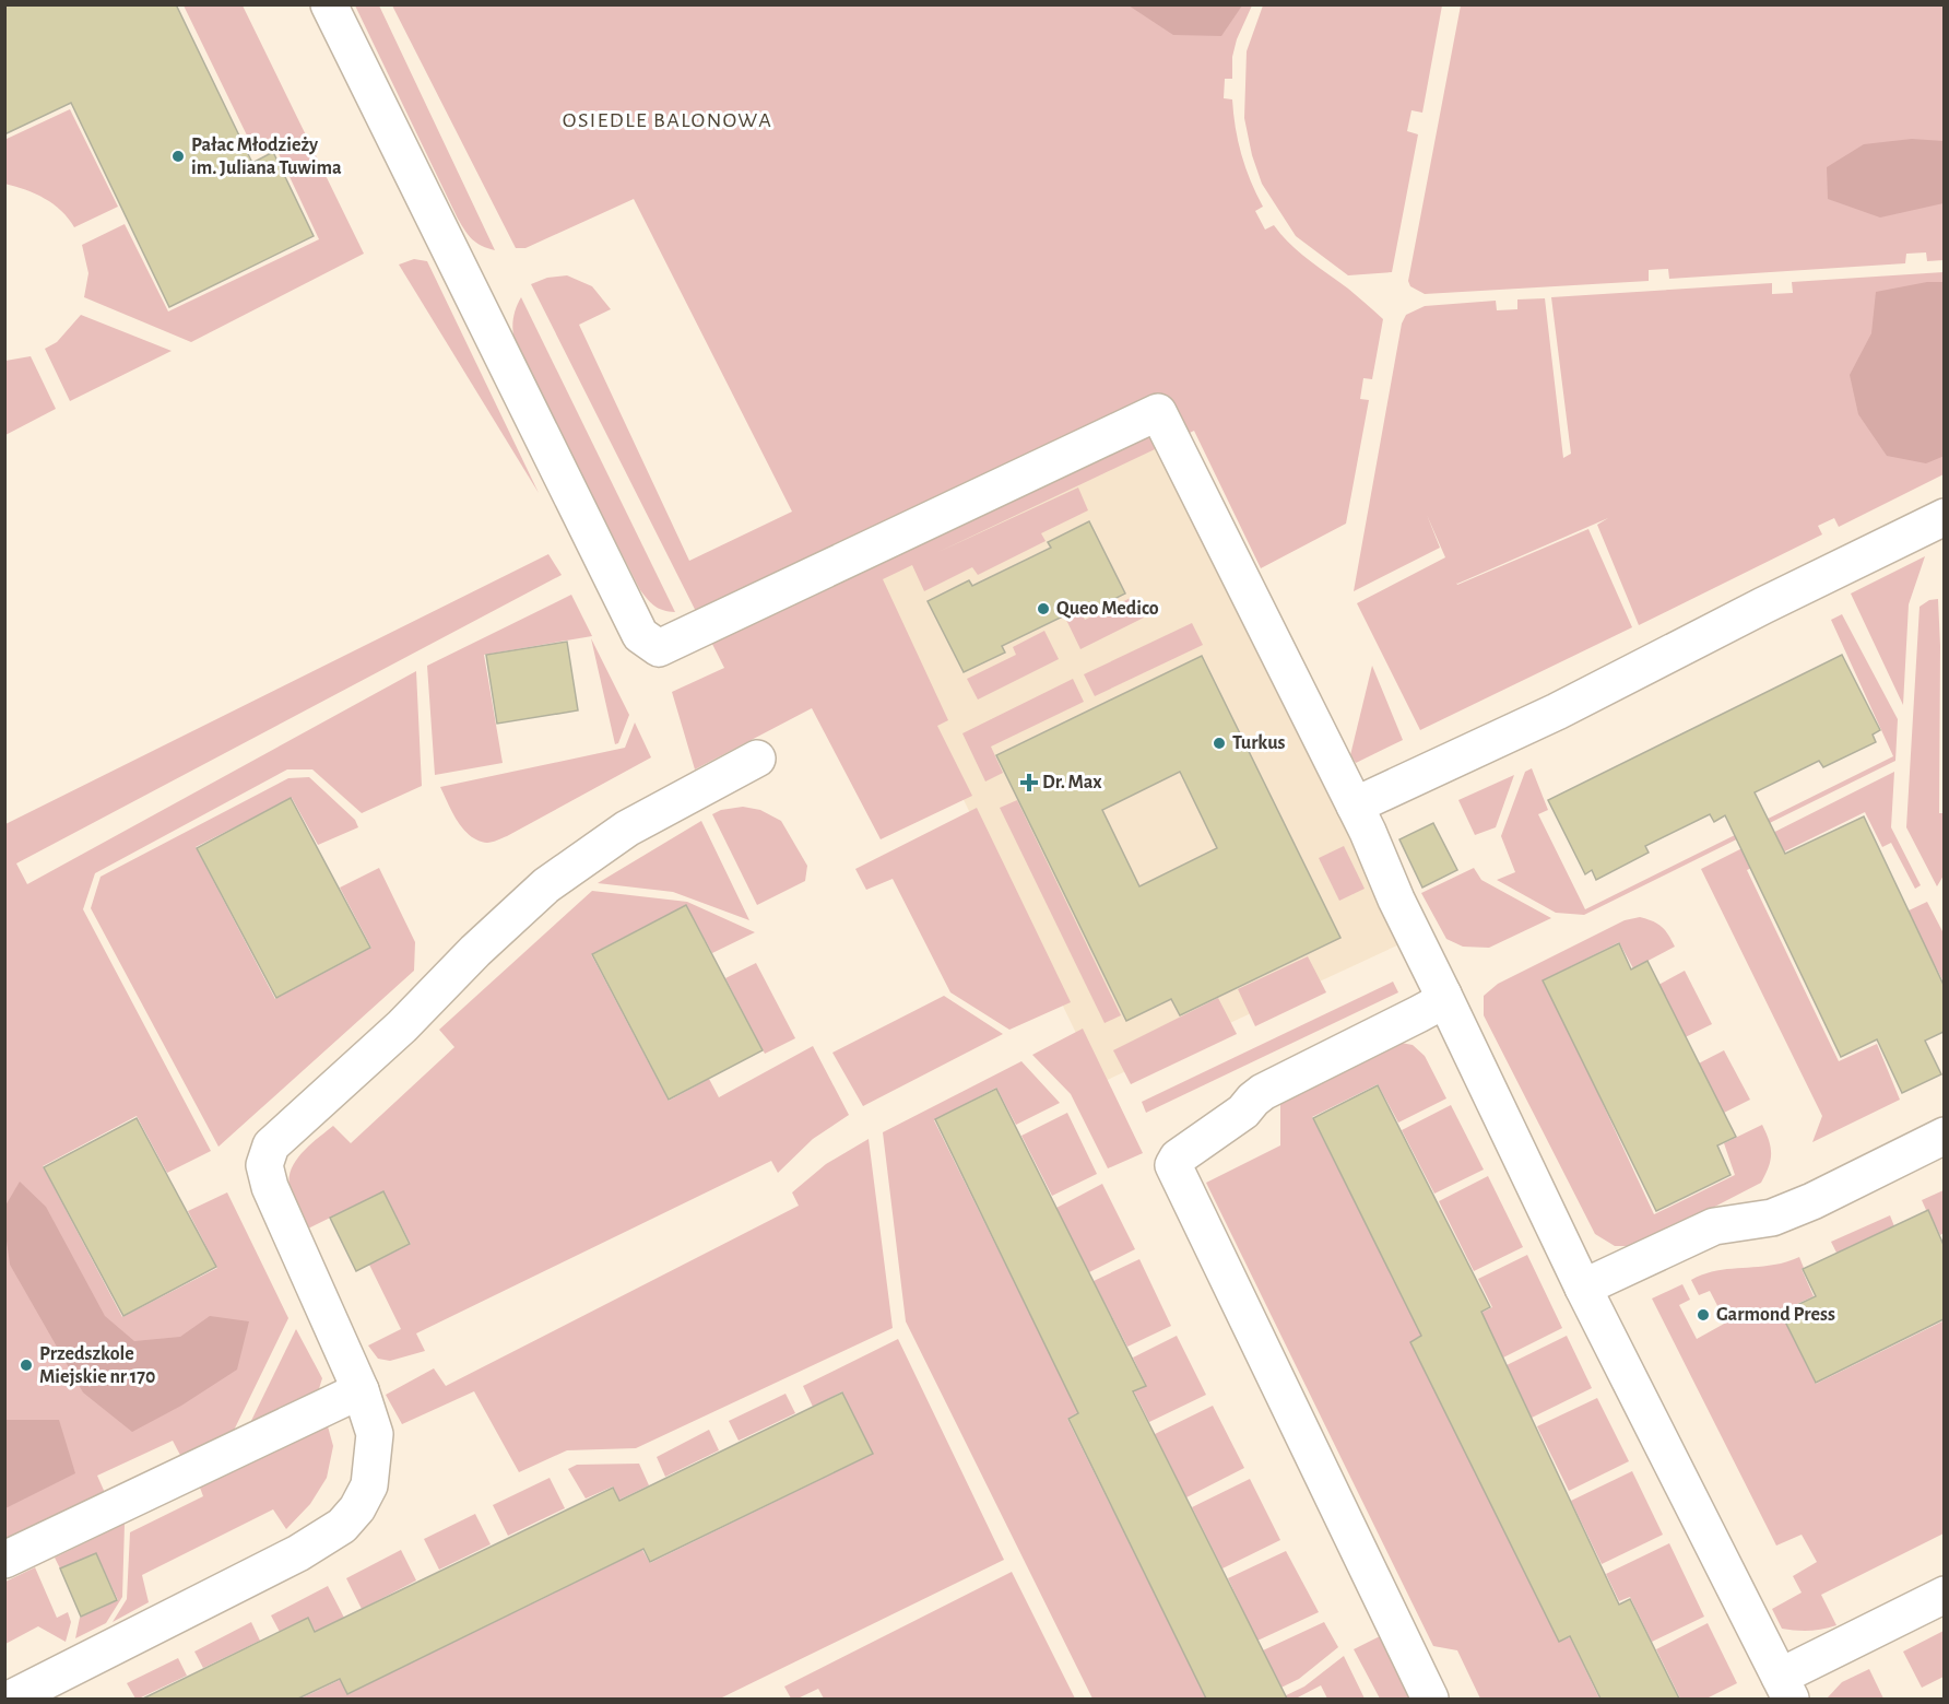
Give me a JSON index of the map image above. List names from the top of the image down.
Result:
{
  "districts": ["OSIEDLE BALONOWA"],
  "places": {
    "other": [
      "Pałac Młodzieży im. Juliana Tuwima",
      "Queo Medico",
      "Turkus",
      "Garmond Press",
      "Przedszkole Miejskie nr 170"
    ],
    "health": ["Dr. Max"]
  }
}
